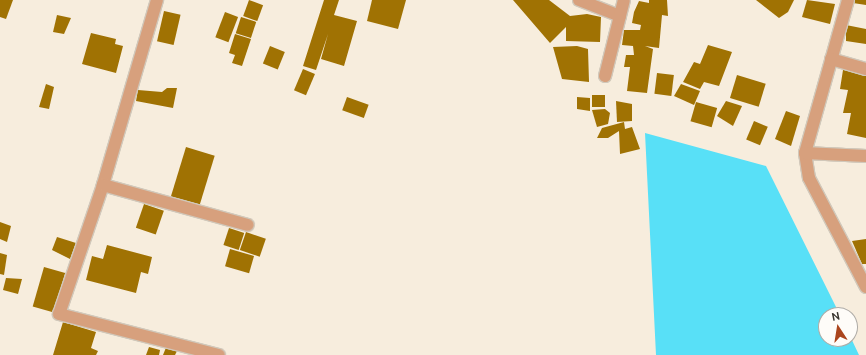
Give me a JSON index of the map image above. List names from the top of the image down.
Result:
{
  "north": "top"
}
